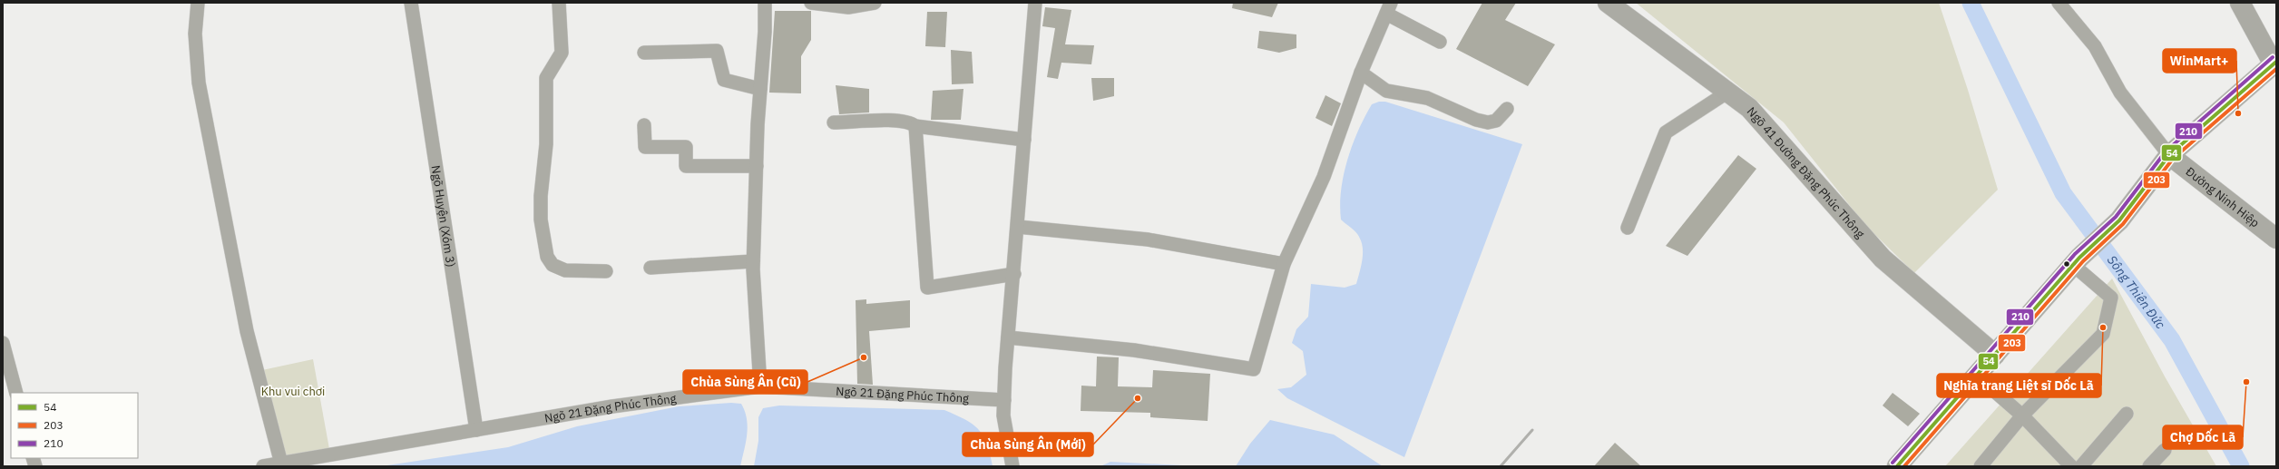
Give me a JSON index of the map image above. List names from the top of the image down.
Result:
{
  "streets": {
    "street": [
      "Ngõ 41 Đường Đặng Phúc Thông",
      "Đường Ninh Hiệp",
      "Ngõ Huyện (Xóm 3)",
      "Ngõ 21 Đặng Phúc Thông"
    ]
  },
  "crossings": [
    ["Ngõ Huyện (Xóm 3)", "Ngõ 21 Đặng Phúc Thông"]
  ],
  "water": ["Sông Thiên Đức"],
  "parks": ["Khu vui chơi"],
  "places": [
    "WinMart+",
    "Nghĩa trang Liệt sĩ Dốc Lã",
    "Chùa Sùng Ân (Cũ)",
    "Chợ Dốc Lã",
    "Chùa Sùng Ân (Mới)"
  ],
  "lines": ["transit line 210", "transit line 54", "transit line 203"],
  "legend": ["54", "203", "210"]
}
